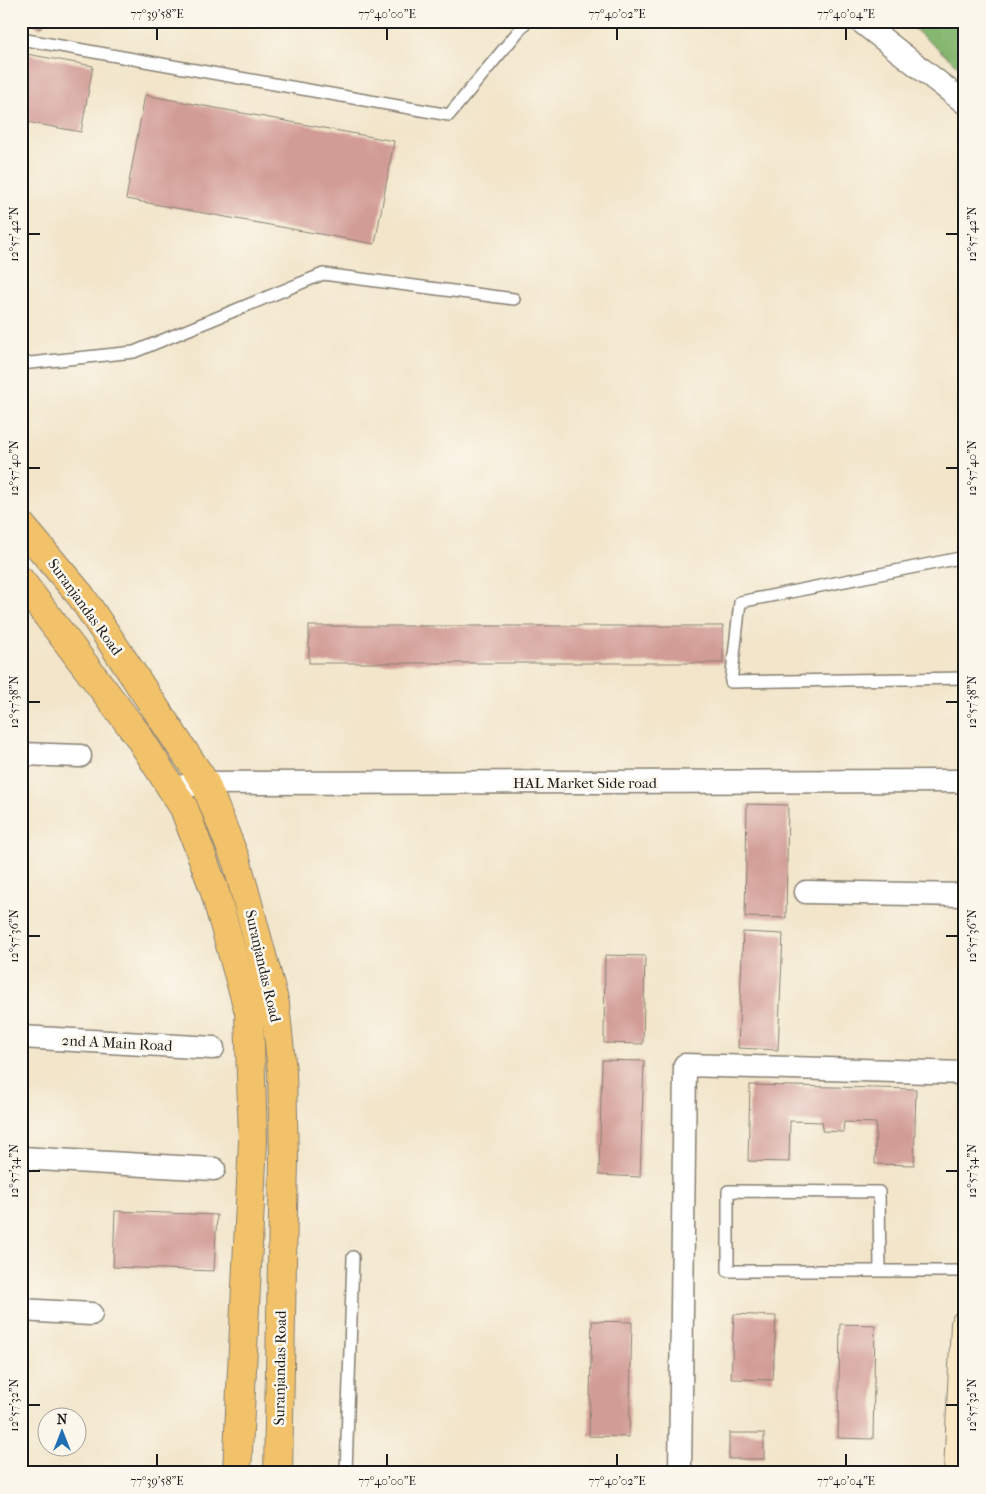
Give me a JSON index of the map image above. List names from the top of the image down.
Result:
{
  "streets": {
    "main road": ["Suranjandas Road"],
    "street": ["HAL Market Side road", "2nd A Main Road"]
  },
  "crossings": [
    ["Suranjandas Road", "HAL Market Side road"]
  ],
  "north": "top",
  "coordinates": [
    "77°39'58\"E",
    "77°40'00\"E",
    "77°40'02\"E",
    "77°40'04\"E",
    "12°57'42\"N",
    "12°57'40\"N",
    "12°57'38\"N",
    "12°57'36\"N",
    "12°57'34\"N",
    "12°57'32\"N"
  ]
}
